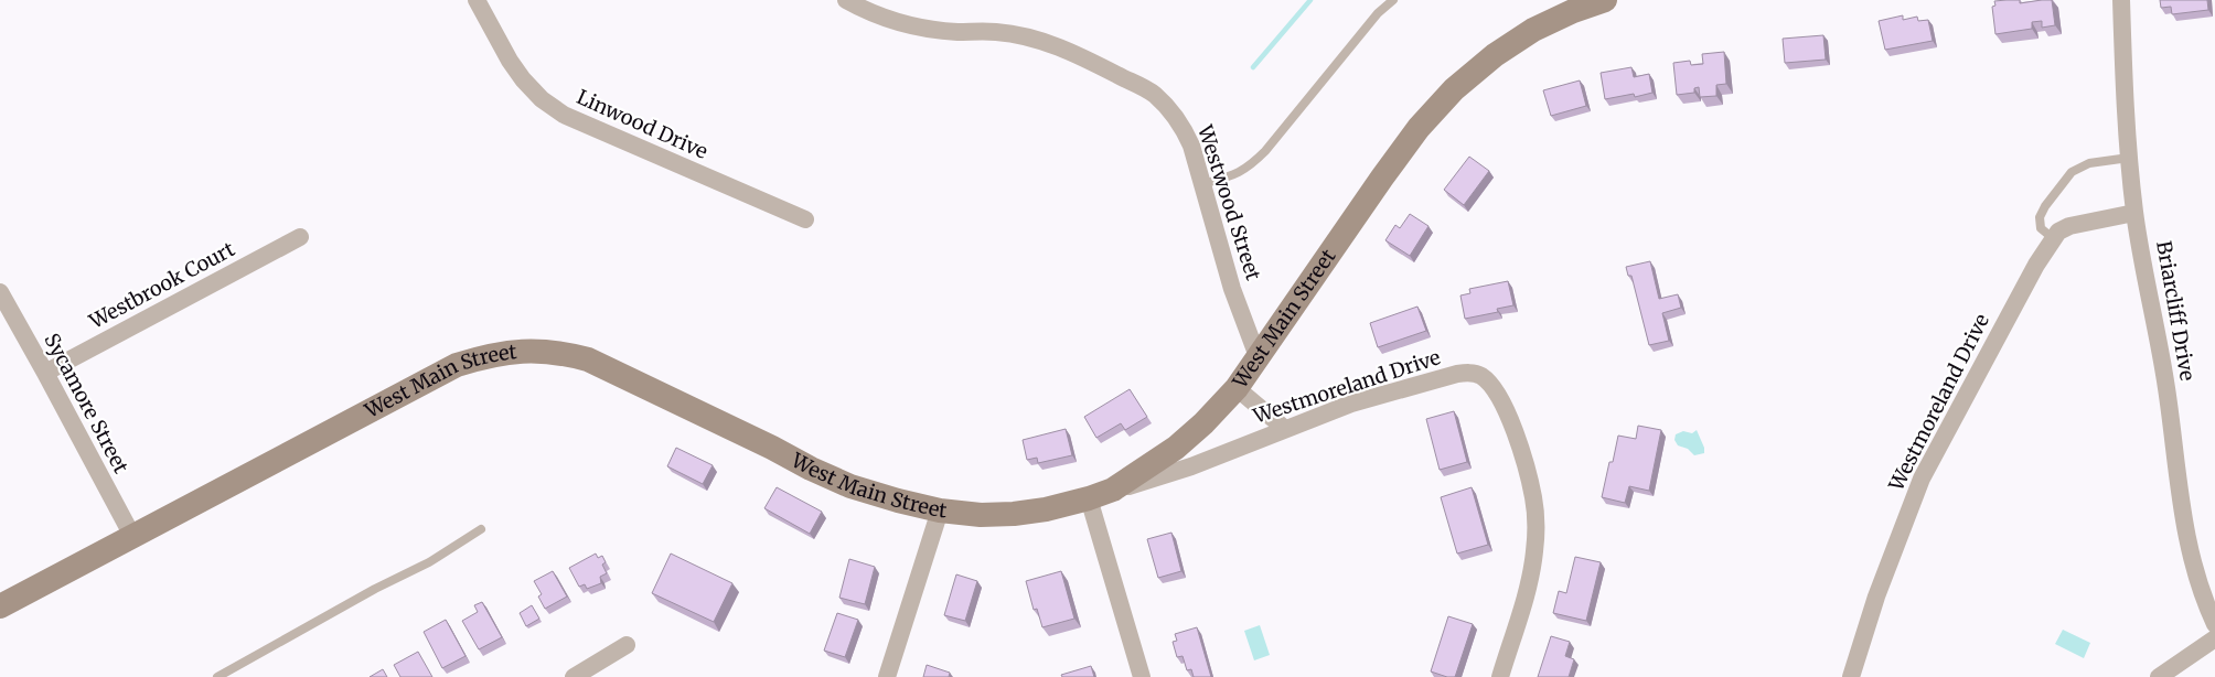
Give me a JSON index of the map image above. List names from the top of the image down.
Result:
{
  "streets": {
    "main road": ["West Main Street"],
    "street": [
      "Linwood Drive",
      "Westwood Street",
      "Westbrook Court",
      "Briarcliff Drive",
      "Westmoreland Drive",
      "Sycamore Street"
    ]
  },
  "crossings": [
    ["Westwood Street", "West Main Street"],
    ["Westbrook Court", "Sycamore Street"],
    ["Briarcliff Drive", "Westmoreland Drive"],
    ["West Main Street", "Westmoreland Drive"],
    ["West Main Street", "Sycamore Street"]
  ]
}
